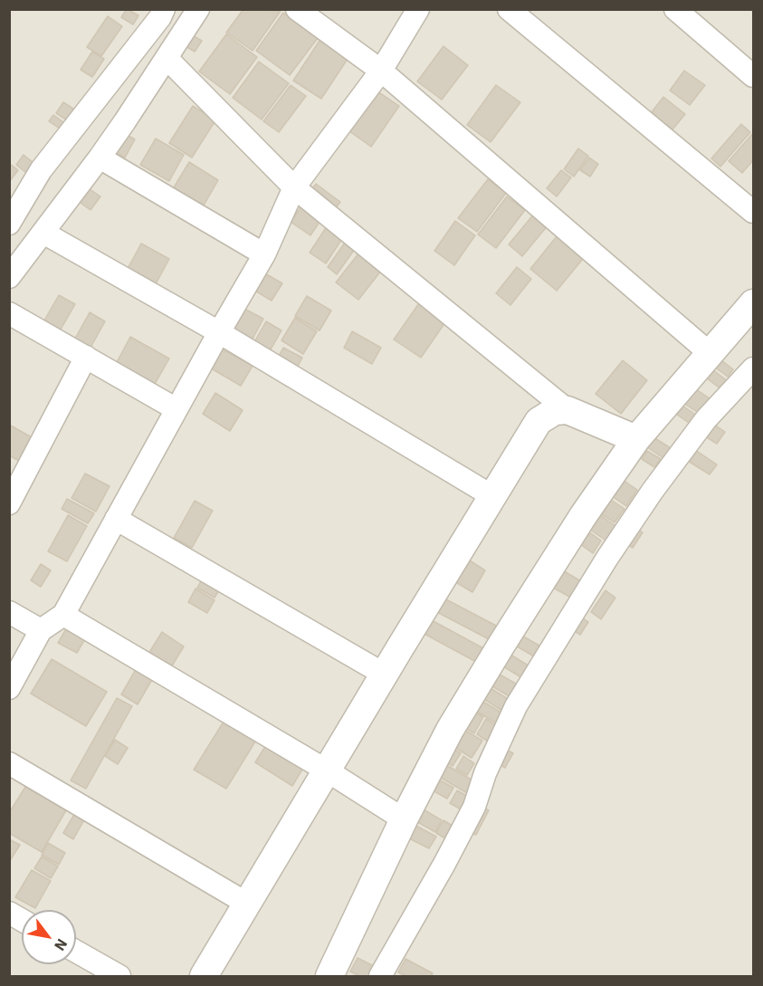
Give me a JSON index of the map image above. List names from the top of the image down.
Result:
{
  "north": "bottom right"
}
